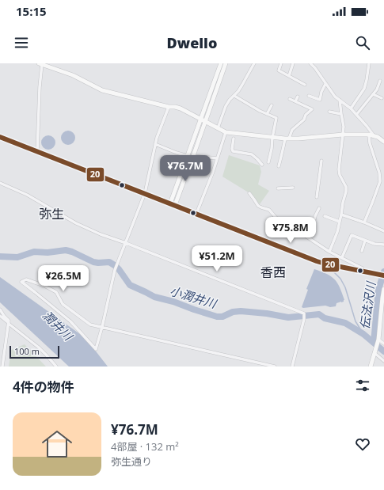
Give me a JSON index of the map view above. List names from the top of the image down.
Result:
{
  "districts": ["弥生", "香西"],
  "water": ["小潤井川", "伝法沢川", "潤井川"],
  "lines": ["transit line 20"],
  "scale_bar": "100 m",
  "page": {
    "status": "15:15",
    "header": "Dwello",
    "price": [
      "¥76.7M",
      "¥75.8M",
      "¥51.2M",
      "¥26.5M"
    ],
    "scale": "100 m",
    "heading": "4件の物件",
    "list": [
      {
        "name": "¥76.7M",
        "note": "4部屋 · 132 m² · 弥生通り"
      }
    ]
  }
}
